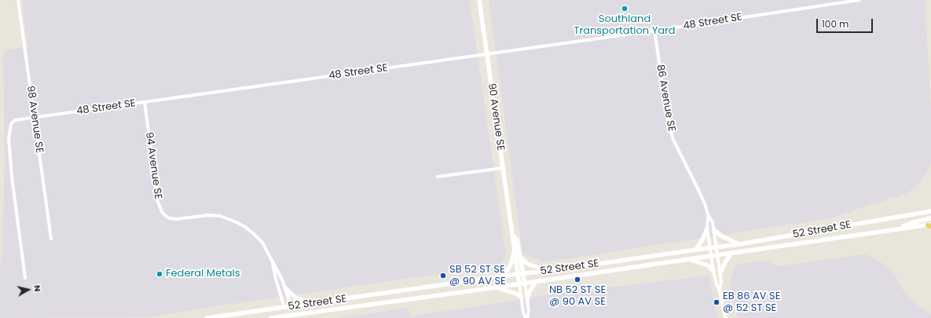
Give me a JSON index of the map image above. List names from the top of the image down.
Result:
{
  "streets": {
    "main road": ["90 Avenue SE", "94 Avenue SE", "52 Street SE"],
    "street": ["48 Street SE", "86 Avenue SE", "98 Avenue SE"]
  },
  "crossings": [
    ["48 Street SE", "86 Avenue SE"],
    ["48 Street SE", "90 Avenue SE"],
    ["48 Street SE", "98 Avenue SE"],
    ["48 Street SE", "94 Avenue SE"],
    ["86 Avenue SE", "52 Street SE"],
    ["90 Avenue SE", "52 Street SE"],
    ["94 Avenue SE", "52 Street SE"]
  ],
  "places": [
    "Southland Transportation Yard",
    "Federal Metals",
    "SB 52 ST SE @ 90 AV SE",
    "NB 52 ST SE @ 90 AV SE",
    "EB 86 AV SE @ 52 ST SE"
  ],
  "scale_bar": "100 m",
  "north": "right"
}
